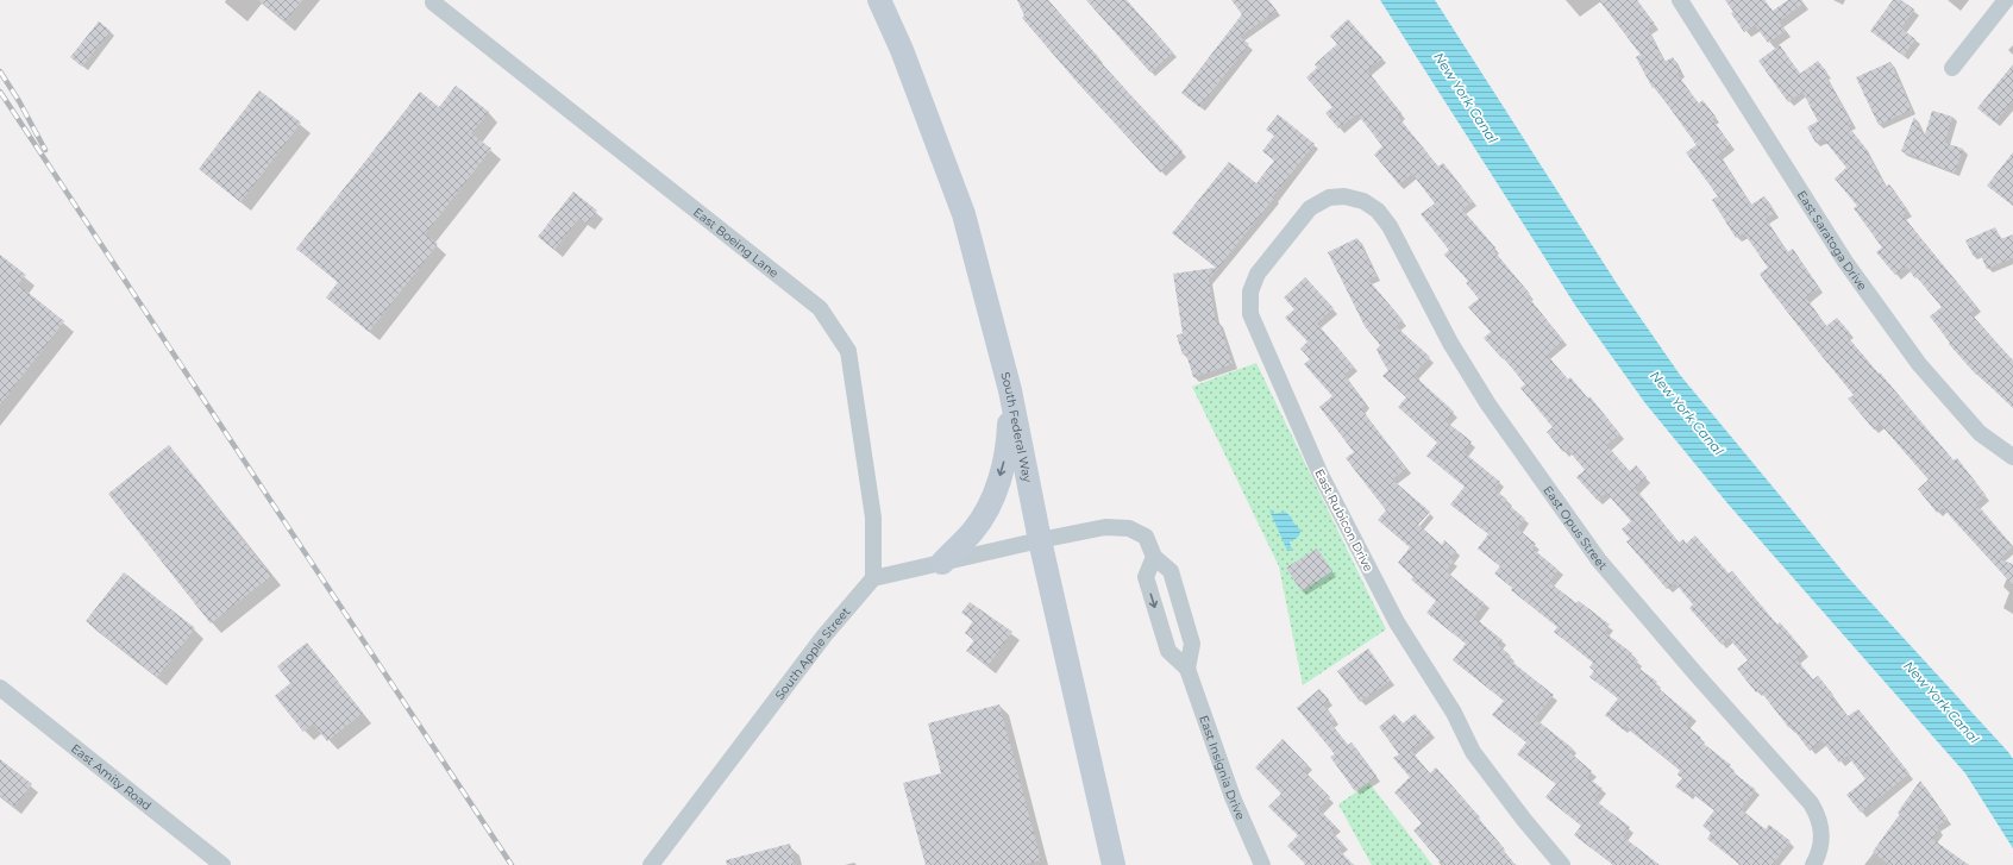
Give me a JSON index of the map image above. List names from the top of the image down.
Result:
{
  "streets": {
    "main road": ["South Federal Way"],
    "street": [
      "East Saratoga Drive",
      "East Boeing Lane",
      "East Rubicon Drive",
      "East Opus Street",
      "South Apple Street",
      "East Insignia Drive",
      "East Amity Road"
    ]
  },
  "crossings": [
    ["East Boeing Lane", "South Apple Street"],
    ["East Rubicon Drive", "East Opus Street"]
  ],
  "water": ["New York Canal"]
}
